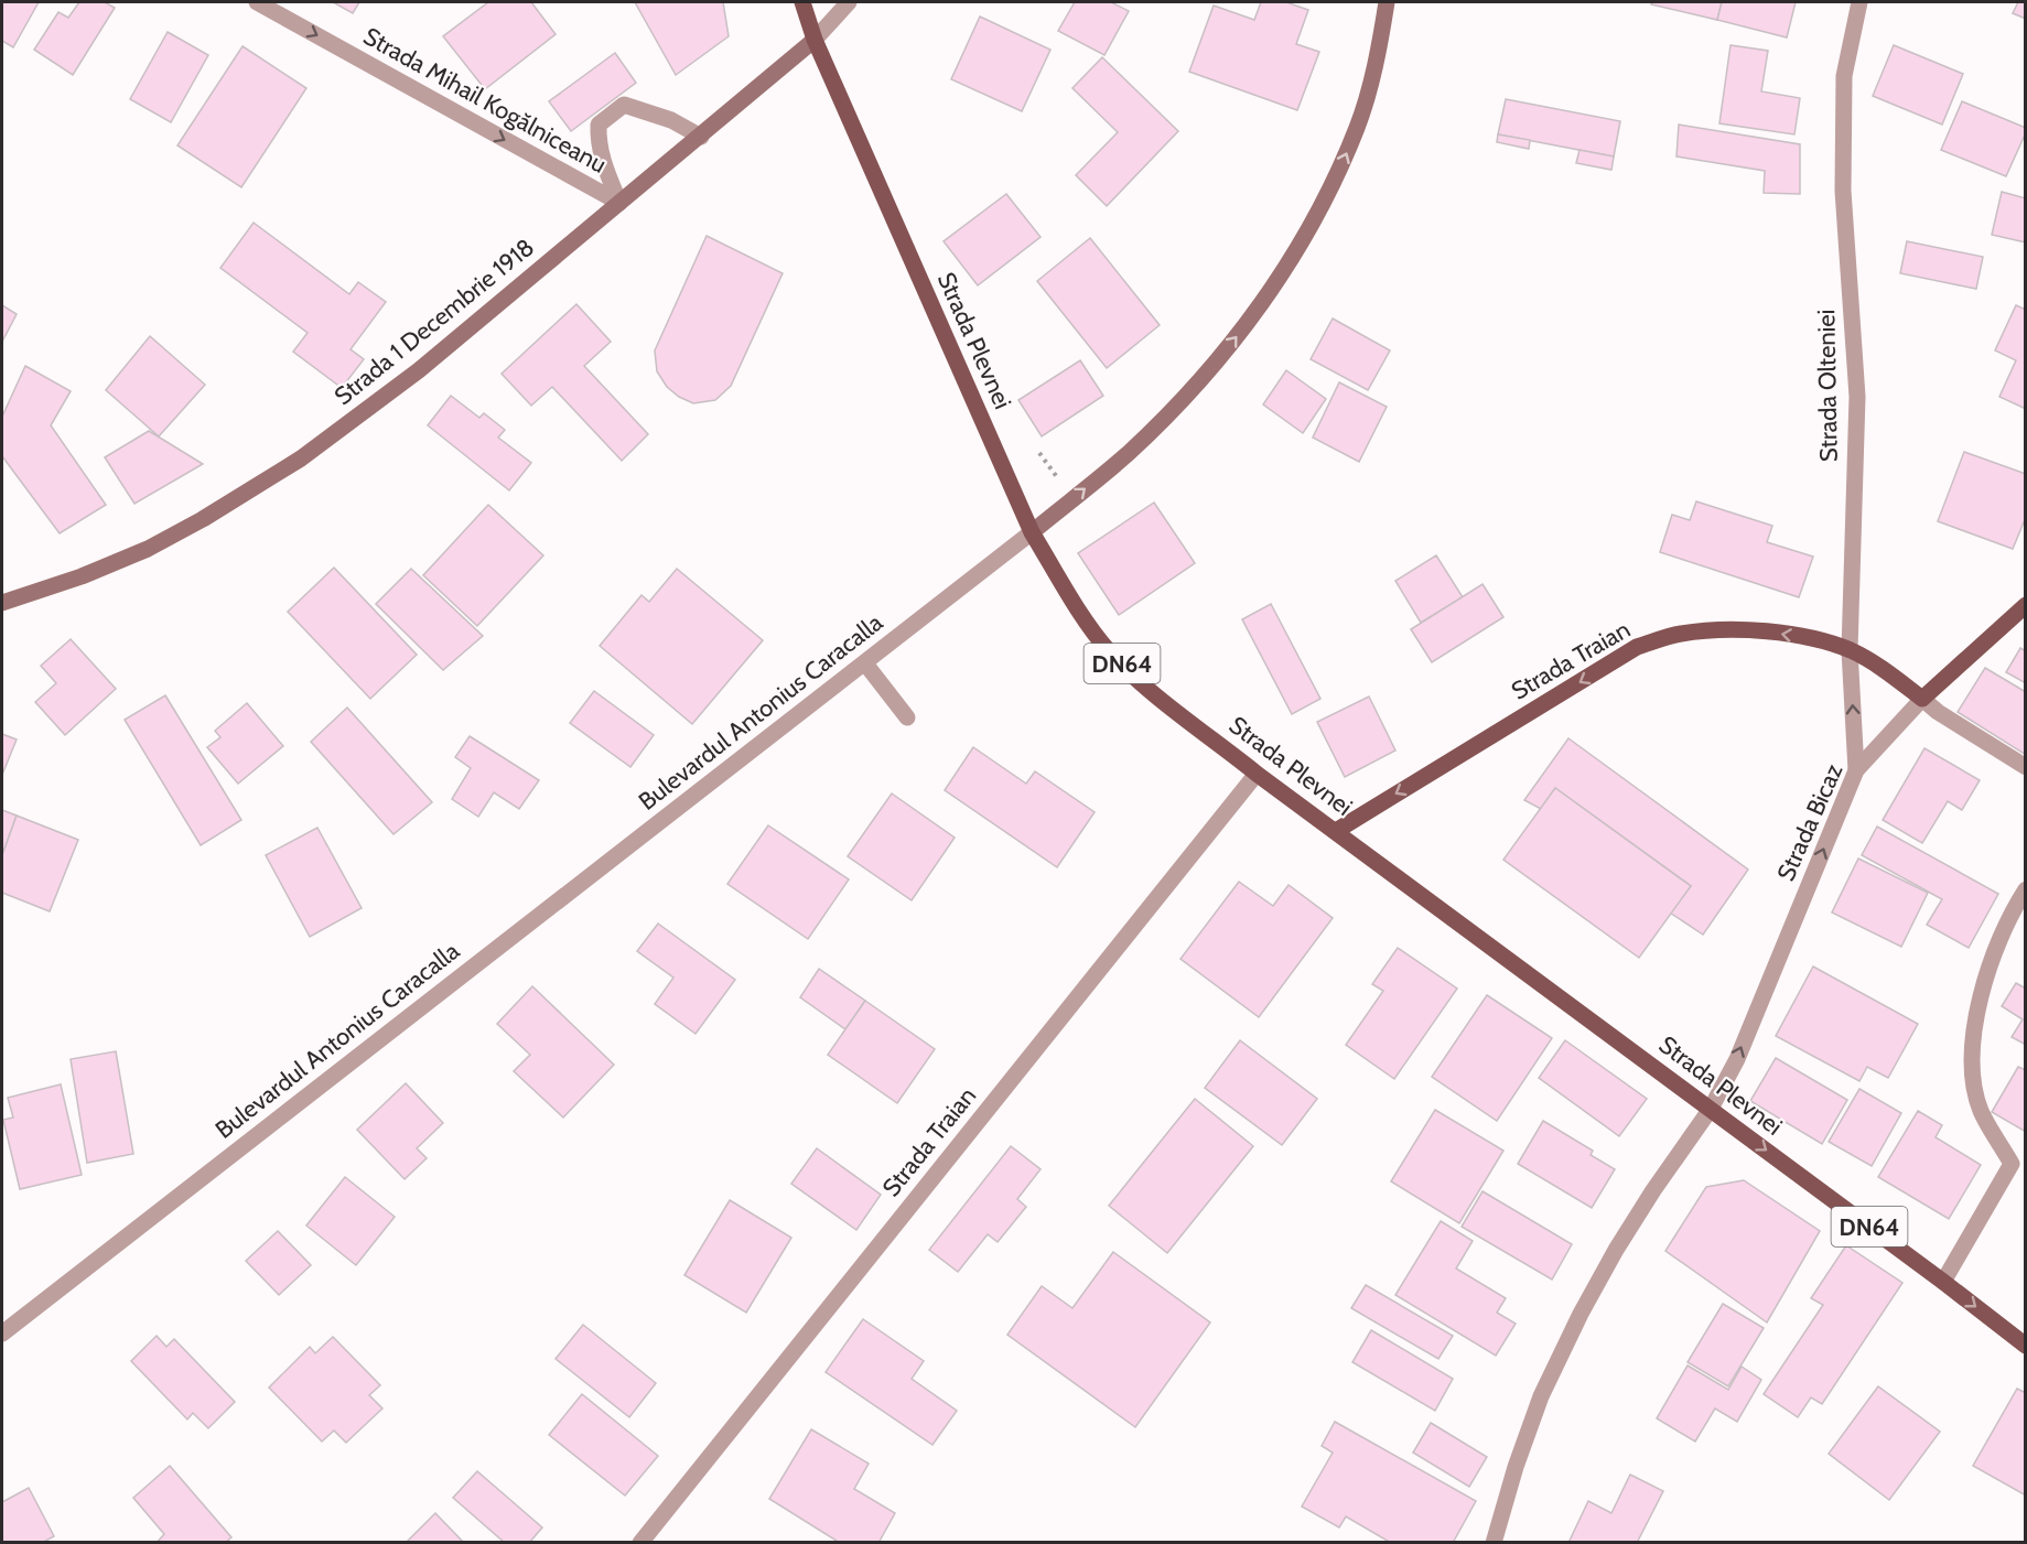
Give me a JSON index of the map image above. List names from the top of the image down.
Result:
{
  "streets": {
    "main road": [
      "Strada 1 Decembrie 1918",
      "Strada Plevnei",
      "Strada Traian",
      "DN64",
      "Bulevardul Antonius Caracalla",
      "Strada Bicaz"
    ],
    "street": ["Strada Mihail Kogălniceanu", "Strada Olteniei"]
  },
  "crossings": [
    ["Strada Mihail Kogălniceanu", "Strada 1 Decembrie 1918"],
    ["Strada 1 Decembrie 1918", "Strada Plevnei"],
    ["Strada Plevnei", "Strada Traian"],
    ["Strada Plevnei", "Bulevardul Antonius Caracalla"],
    ["Strada Plevnei", "Strada Bicaz"],
    ["Strada Olteniei", "Strada Traian"],
    ["Strada Olteniei", "Strada Bicaz"],
    ["Strada Traian", "Strada Bicaz"]
  ],
  "one_way": ["Strada Mihail Kogălniceanu"]
}
